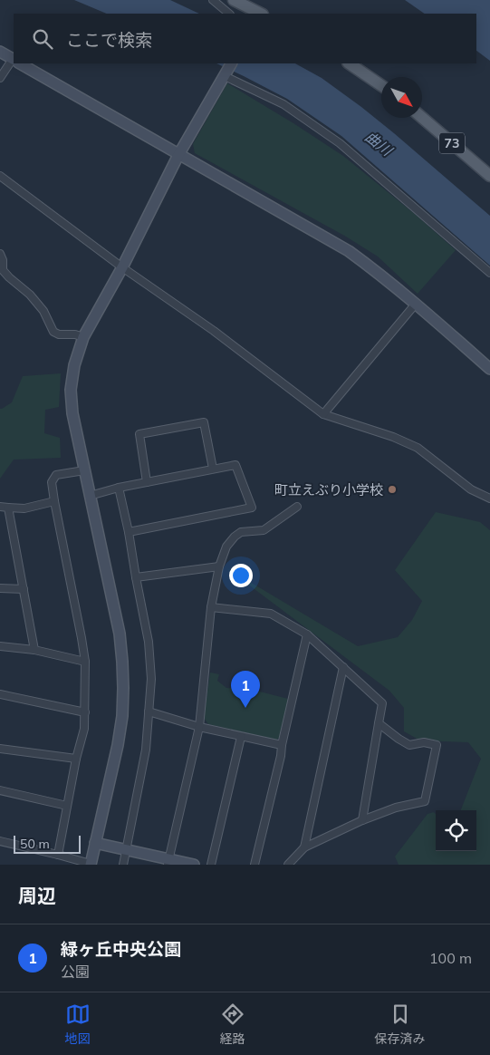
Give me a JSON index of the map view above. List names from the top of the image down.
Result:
{
  "streets": {
    "main road": ["73"]
  },
  "water": ["曲川"],
  "places": ["町立えぶり小学校"],
  "scale_bar": "50 m",
  "north": "bottom right",
  "page": {
    "search": "ここで検索",
    "pins": "1",
    "scale": "50 m",
    "heading": "周辺",
    "list": [
      {
        "mark": "1",
        "name": "緑ヶ丘中央公園",
        "note": "公園",
        "value": "100 m"
      }
    ],
    "nav": ["地図", "経路", "保存済み"]
  }
}
